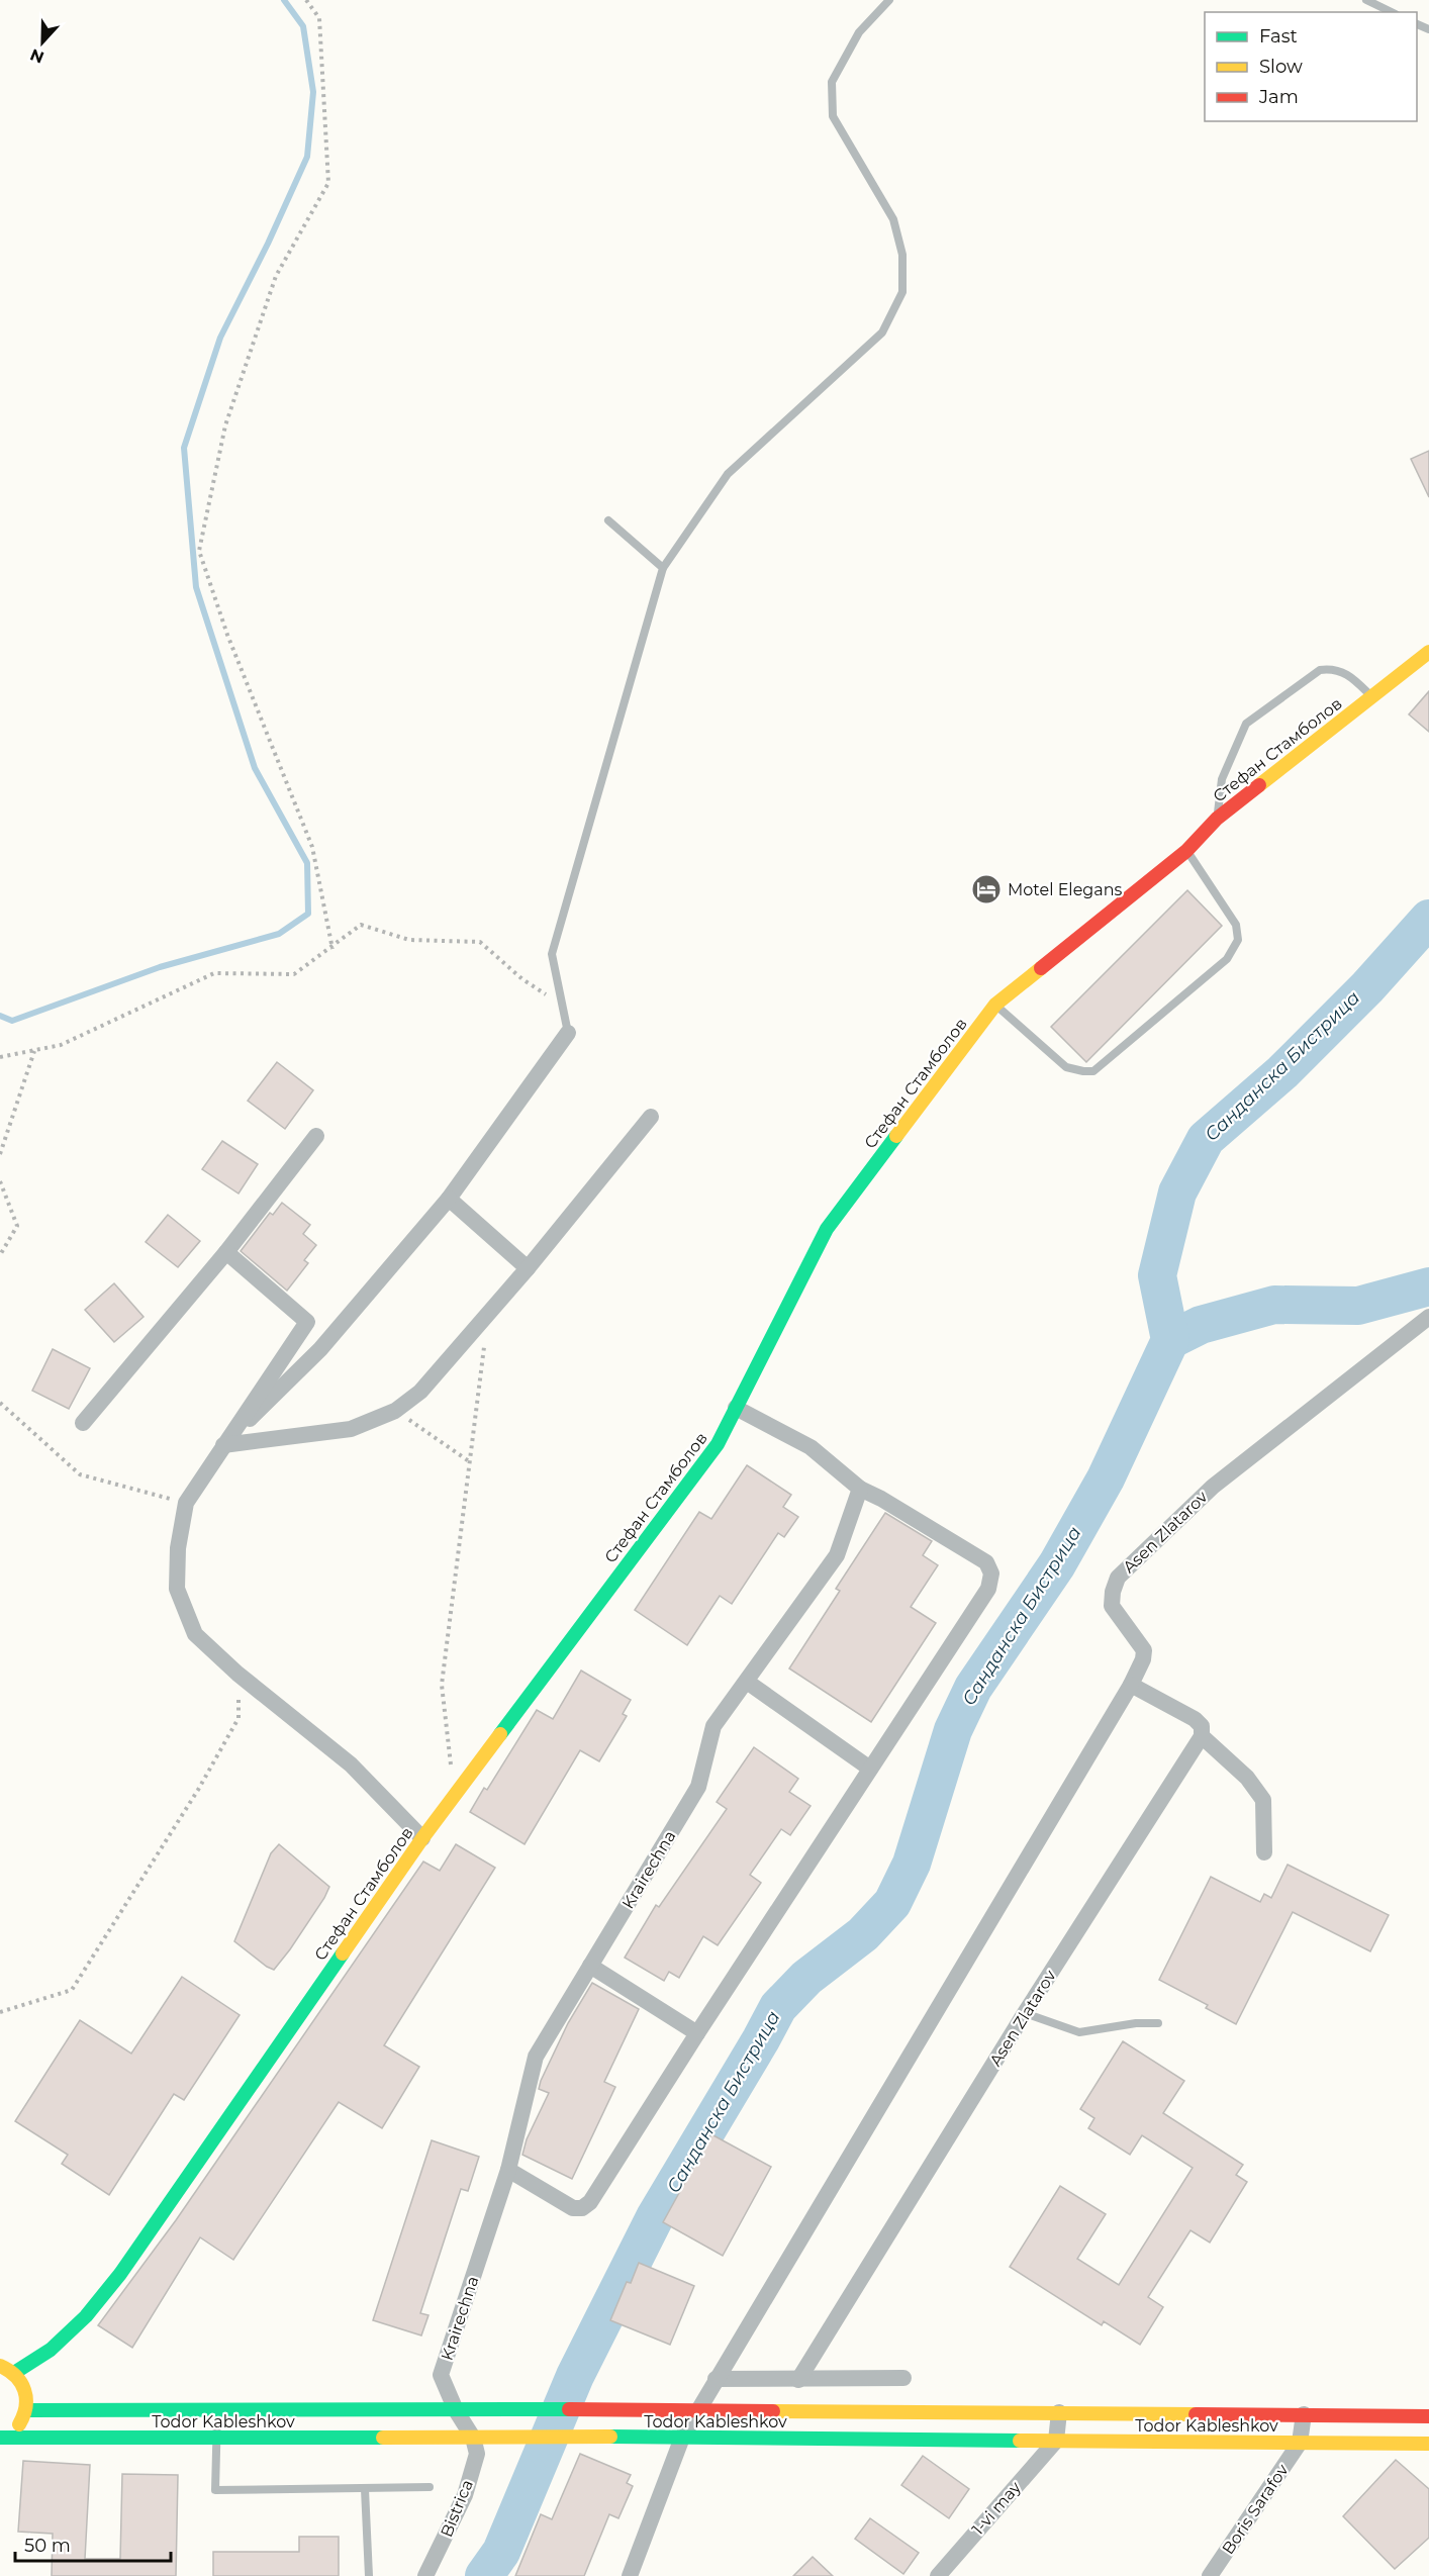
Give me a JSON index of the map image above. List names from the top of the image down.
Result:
{
  "streets": {
    "street": [
      "Стефан Стамболов",
      "Asen Zlatarov",
      "Krairechna",
      "Todor Kableshkov",
      "Bistrica",
      "1-vi may",
      "Boris Sarafov"
    ]
  },
  "crossings": [
    ["Asen Zlatarov", "Todor Kableshkov"],
    ["Krairechna", "Todor Kableshkov"],
    ["Krairechna", "Bistrica"],
    ["Todor Kableshkov", "Bistrica"],
    ["Todor Kableshkov", "1-vi may"],
    ["Todor Kableshkov", "Boris Sarafov"]
  ],
  "water": ["Санданска Бистрица"],
  "places": {
    "hotel": ["Motel Elegans"]
  },
  "legend": ["Fast", "Slow", "Jam"],
  "scale_bar": "50 m",
  "north": "bottom"
}
